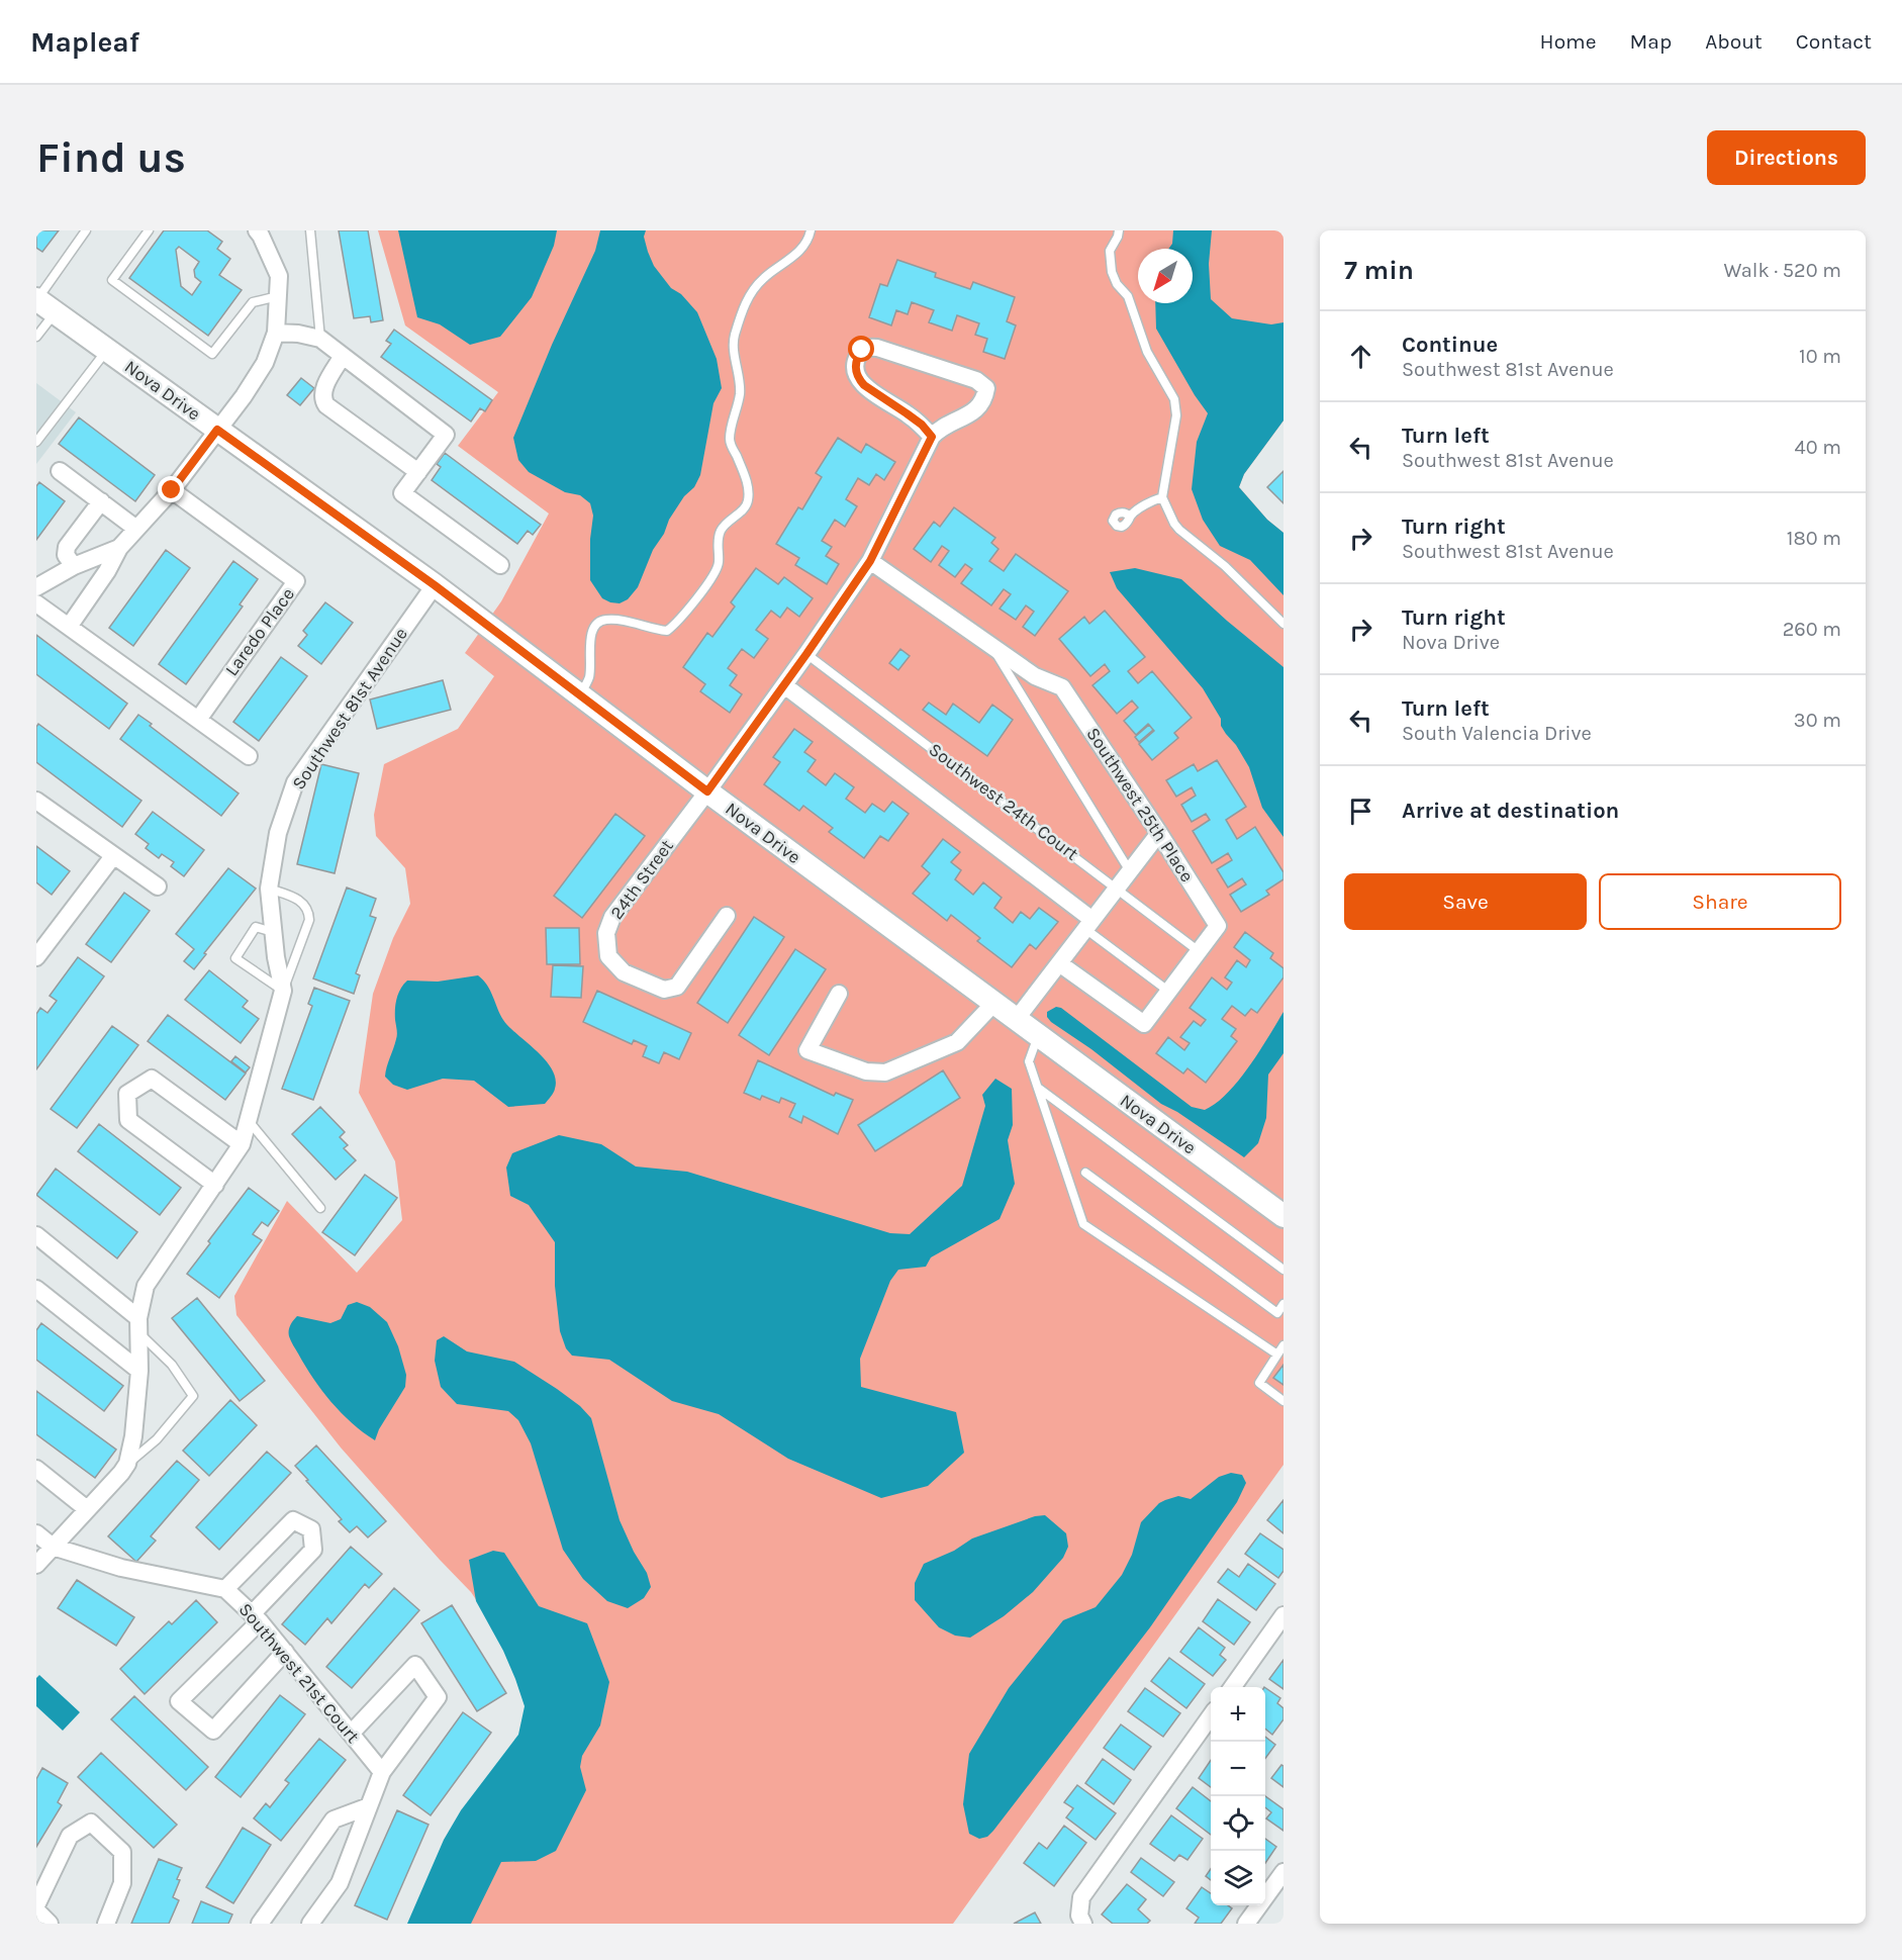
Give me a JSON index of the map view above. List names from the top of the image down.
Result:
{
  "streets": {
    "street": [
      "Nova Drive",
      "Laredo Place",
      "Southwest 81st Avenue",
      "Southwest 25th Place",
      "24th Street",
      "Southwest 21st Court"
    ],
    "lane": ["Southwest 24th Court"]
  },
  "crossings": [
    ["Nova Drive", "Southwest 81st Avenue"],
    ["Nova Drive", "24th Street"],
    ["Southwest 81st Avenue", "Southwest 21st Court"],
    ["Southwest 24th Court", "Southwest 25th Place"]
  ],
  "north": "bottom left",
  "page": {
    "header": "Mapleaf",
    "nav": [
      "Home",
      "Map",
      "About",
      "Contact"
    ],
    "buttons": [
      "Directions",
      ["Save", "Share"]
    ],
    "title": "Find us",
    "heading": ["7 min", "Walk · 520 m"],
    "list": [
      ["Continue", "Southwest 81st Avenue", "10 m"],
      ["Turn left", "Southwest 81st Avenue", "40 m"],
      ["Turn right", "Southwest 81st Avenue", "180 m"],
      ["Turn right", "Nova Drive", "260 m"],
      ["Turn left", "South Valencia Drive", "30 m"],
      "Arrive at destination"
    ],
    "map_buttons": ["+", "−"]
  }
}
